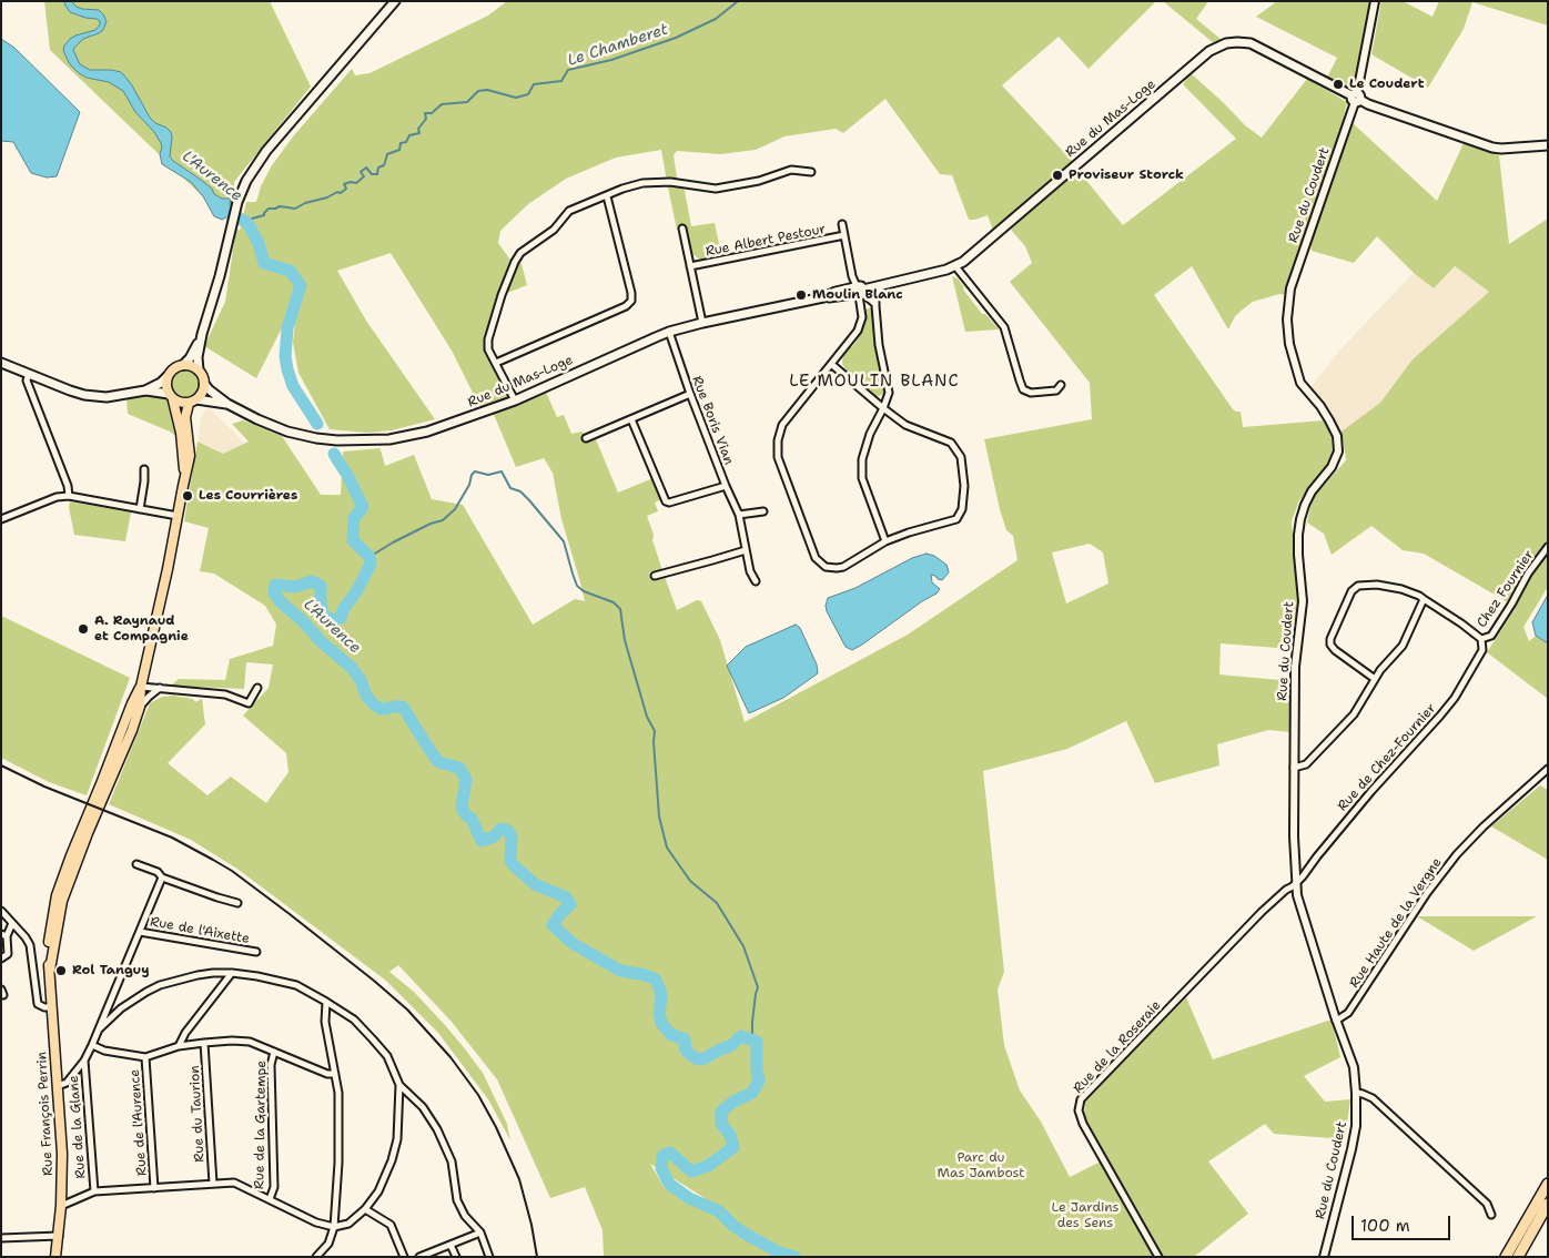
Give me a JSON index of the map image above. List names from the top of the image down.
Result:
{
  "streets": {
    "main road": ["Rue du Mas-Loge", "Rue François Perrin"],
    "street": [
      "Rue du Coudert",
      "Rue Albert Pestour",
      "Rue Boris Vian",
      "Chez Fournier",
      "Rue de Chez-Fournier",
      "Rue Haute de la Vergne",
      "Rue de l'Aixette",
      "Rue de la Roseraie",
      "Rue du Taurion",
      "Rue de l'Aurence",
      "Rue de la Gartempe",
      "Rue de la Glane"
    ]
  },
  "crossings": [
    ["Rue du Mas-Loge", "Rue du Coudert"],
    ["Rue du Mas-Loge", "Rue Albert Pestour"],
    ["Rue du Mas-Loge", "Rue Boris Vian"],
    ["Rue du Coudert", "Rue de Chez-Fournier"],
    ["Rue du Coudert", "Rue Haute de la Vergne"],
    ["Rue du Coudert", "Rue de la Roseraie"],
    ["Chez Fournier", "Rue de Chez-Fournier"],
    ["Rue de Chez-Fournier", "Rue de la Roseraie"]
  ],
  "districts": ["LE MOULIN BLANC"],
  "water": ["Le Chamberet", "L'Aurence"],
  "parks": ["Parc du Mas Jambost", "Le Jardins des Sens"],
  "places": [
    "Le Coudert",
    "Proviseur Storck",
    "Moulin Blanc",
    "Les Courrières",
    "A. Raynaud et Compagnie",
    "Rol Tanguy"
  ],
  "scale_bar": "100 m"
}
